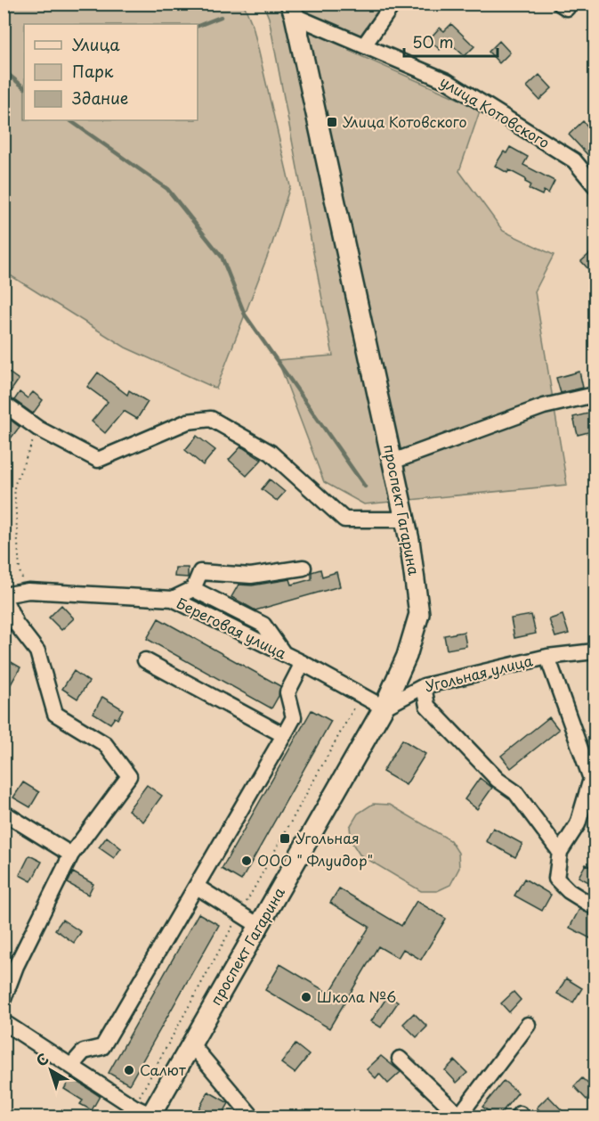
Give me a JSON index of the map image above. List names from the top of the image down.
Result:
{
  "streets": {
    "main road": ["проспект Гагарина"],
    "street": ["улица Котовского", "Береговая улица", "Угольная улица"]
  },
  "crossings": [
    ["улица Котовского", "проспект Гагарина"],
    ["проспект Гагарина", "Береговая улица"],
    ["проспект Гагарина", "Угольная улица"],
    ["Береговая улица", "Угольная улица"]
  ],
  "places": {
    "transit": ["Улица Котовского", "Угольная"],
    "other": ["ООО \" Флуидор\"", "Школа №6", "Салют"]
  },
  "legend": ["Улица", "Парк", "Здание"],
  "scale_bar": "50 m",
  "north": "top left"
}
